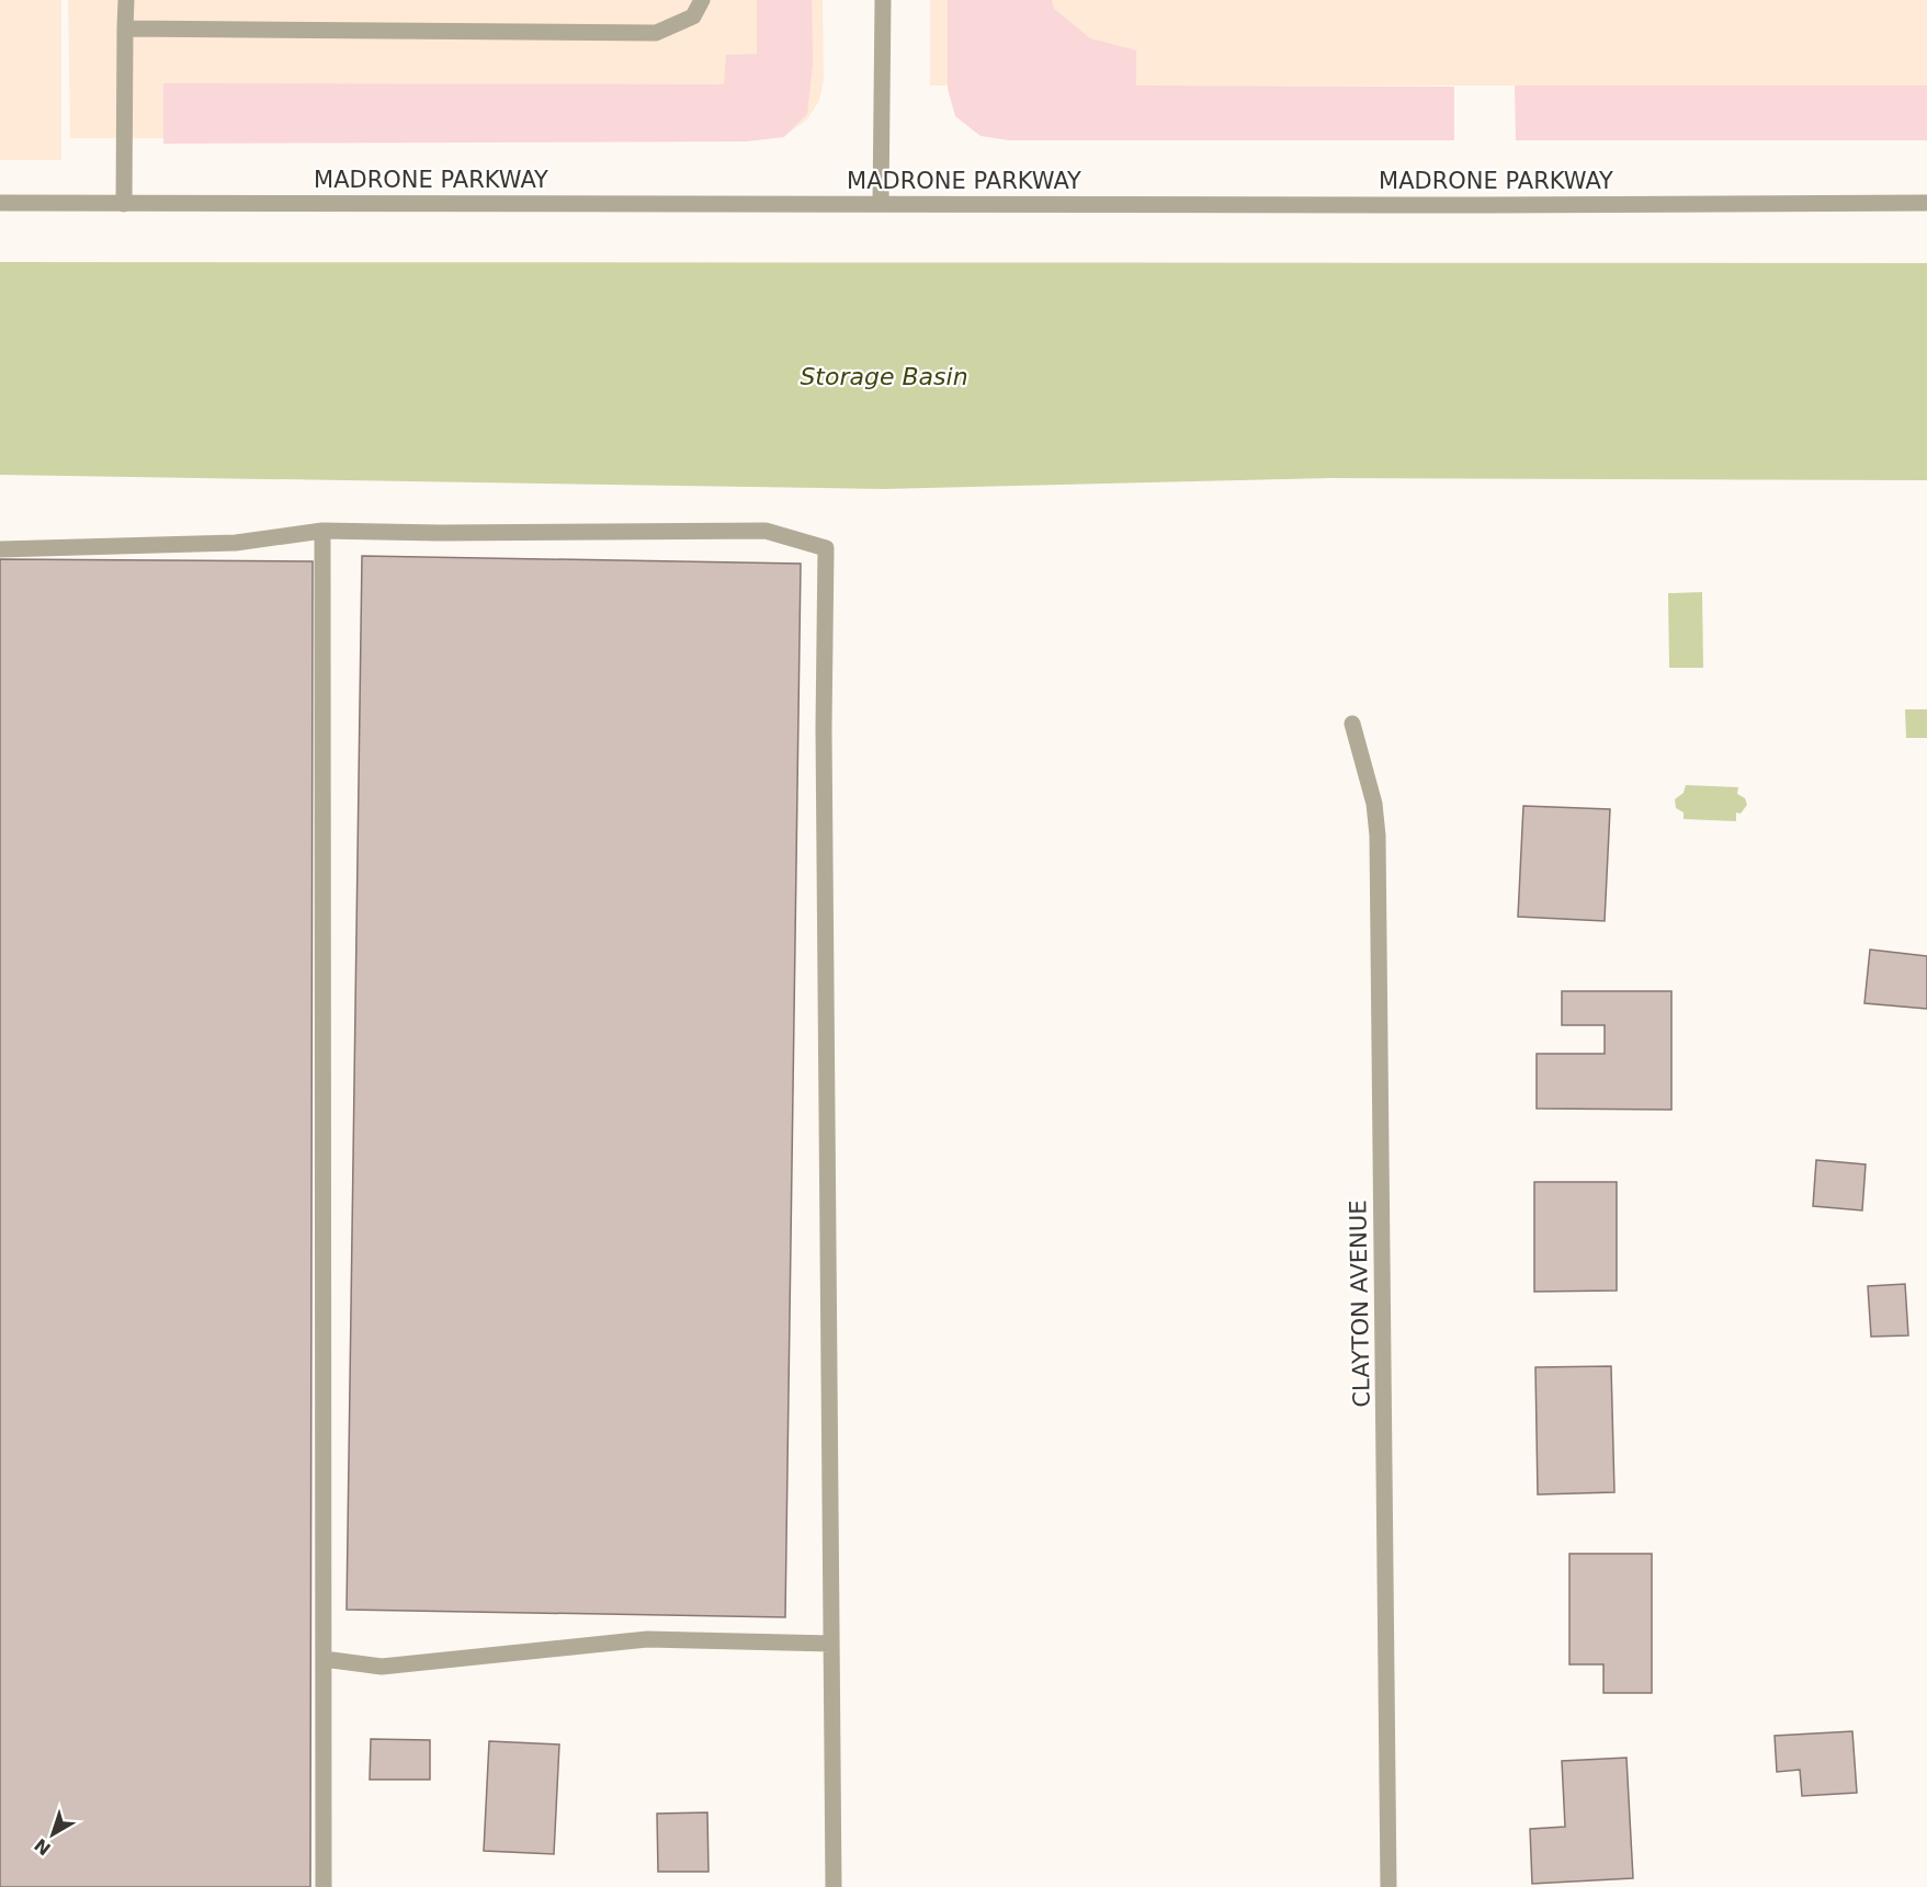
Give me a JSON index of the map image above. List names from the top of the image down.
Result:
{
  "streets": {
    "street": ["MADRONE PARKWAY", "CLAYTON AVENUE"]
  },
  "water": ["Storage Basin"],
  "north": "bottom left"
}
